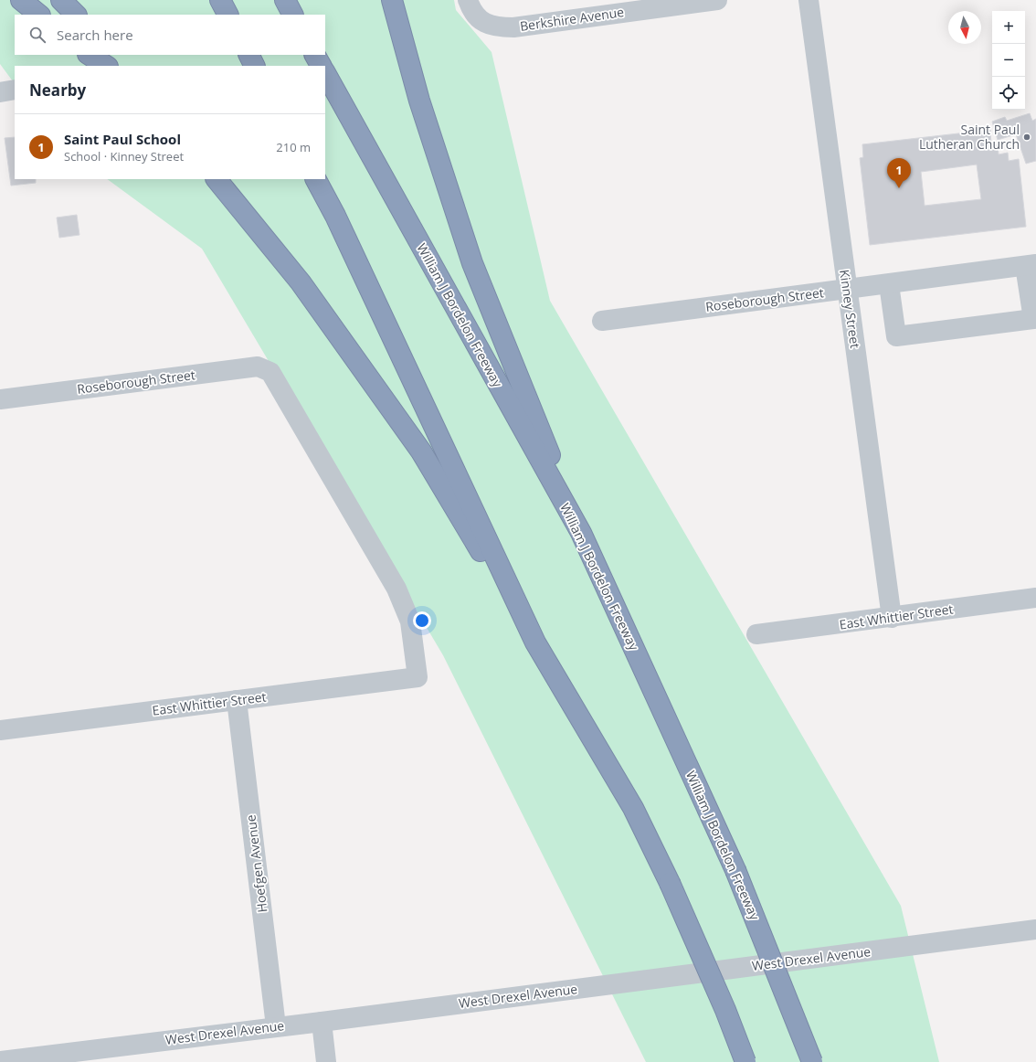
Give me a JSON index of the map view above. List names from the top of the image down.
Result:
{
  "streets": {
    "highway": ["William J Bordelon Freeway"],
    "street": [
      "Berkshire Avenue",
      "Roseborough Street",
      "Kinney Street",
      "East Whittier Street",
      "Hoefgen Avenue",
      "West Drexel Avenue"
    ]
  },
  "crossings": [
    ["Roseborough Street", "Kinney Street"],
    ["Roseborough Street", "East Whittier Street"],
    ["Kinney Street", "East Whittier Street"],
    ["East Whittier Street", "Hoefgen Avenue"],
    ["Hoefgen Avenue", "West Drexel Avenue"]
  ],
  "places": ["Saint Paul Lutheran Church"],
  "north": "bottom",
  "page": {
    "map_buttons": ["+", "−"],
    "search": "Search here",
    "heading": "Nearby",
    "list": [
      {
        "mark": "1",
        "name": "Saint Paul School",
        "note": "School · Kinney Street",
        "value": "210 m"
      }
    ],
    "pins": "1"
  }
}
